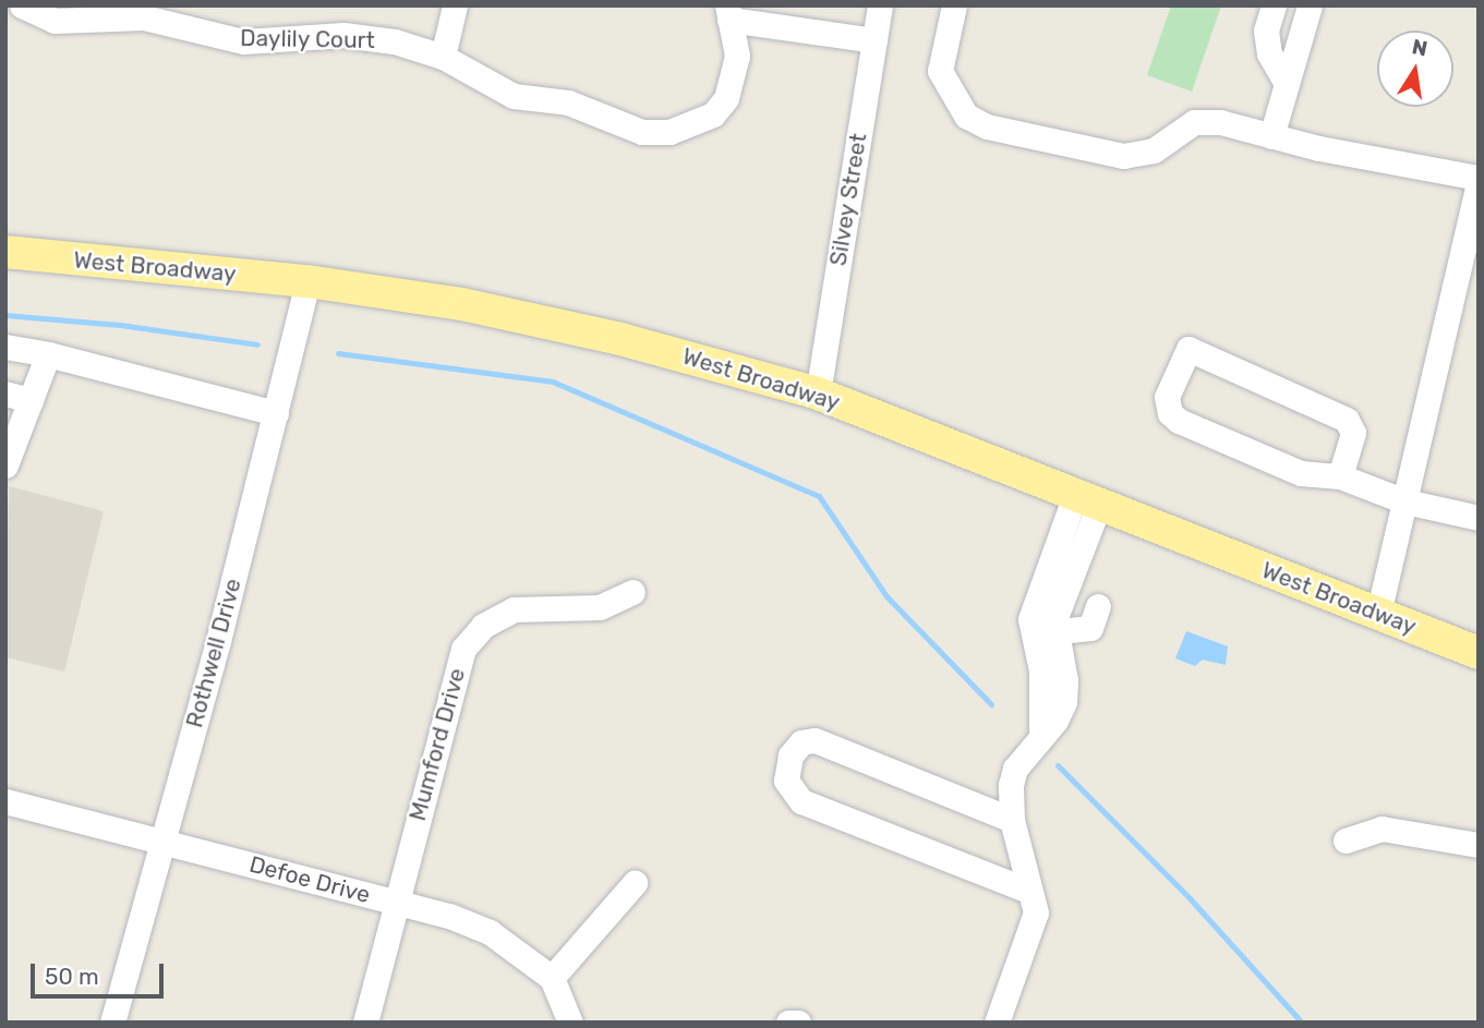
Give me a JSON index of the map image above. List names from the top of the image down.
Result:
{
  "streets": {
    "main road": ["West Broadway"],
    "street": [
      "Daylily Court",
      "Silvey Street",
      "Rothwell Drive",
      "Mumford Drive",
      "Defoe Drive"
    ]
  },
  "crossings": [
    ["Silvey Street", "West Broadway"],
    ["West Broadway", "Rothwell Drive"],
    ["Rothwell Drive", "Defoe Drive"],
    ["Mumford Drive", "Defoe Drive"]
  ],
  "scale_bar": "50 m",
  "north": "top"
}
